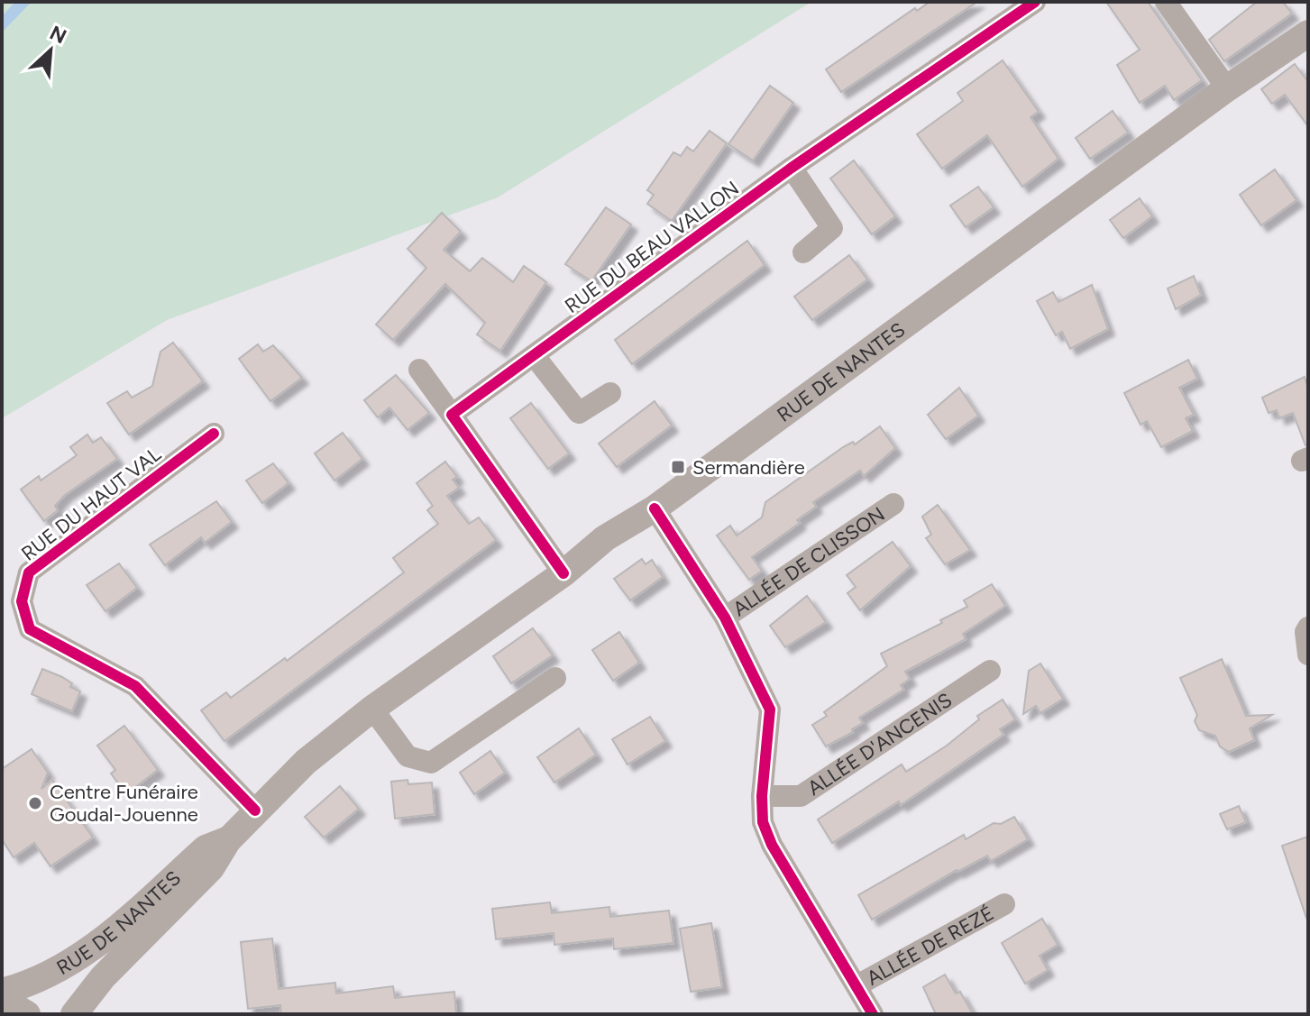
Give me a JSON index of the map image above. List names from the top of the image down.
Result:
{
  "streets": {
    "main road": ["RUE DE NANTES"],
    "street": [
      "RUE DU BEAU VALLON",
      "RUE DU HAUT VAL",
      "ALLÉE DE CLISSON",
      "ALLÉE D'ANCENIS",
      "ALLÉE DE REZÉ"
    ]
  },
  "crossings": [
    ["RUE DE NANTES", "RUE DU HAUT VAL"]
  ],
  "places": {
    "transit": ["Sermandière"],
    "other": ["Centre Funéraire Goudal-Jouenne"]
  },
  "north": "top right"
}
